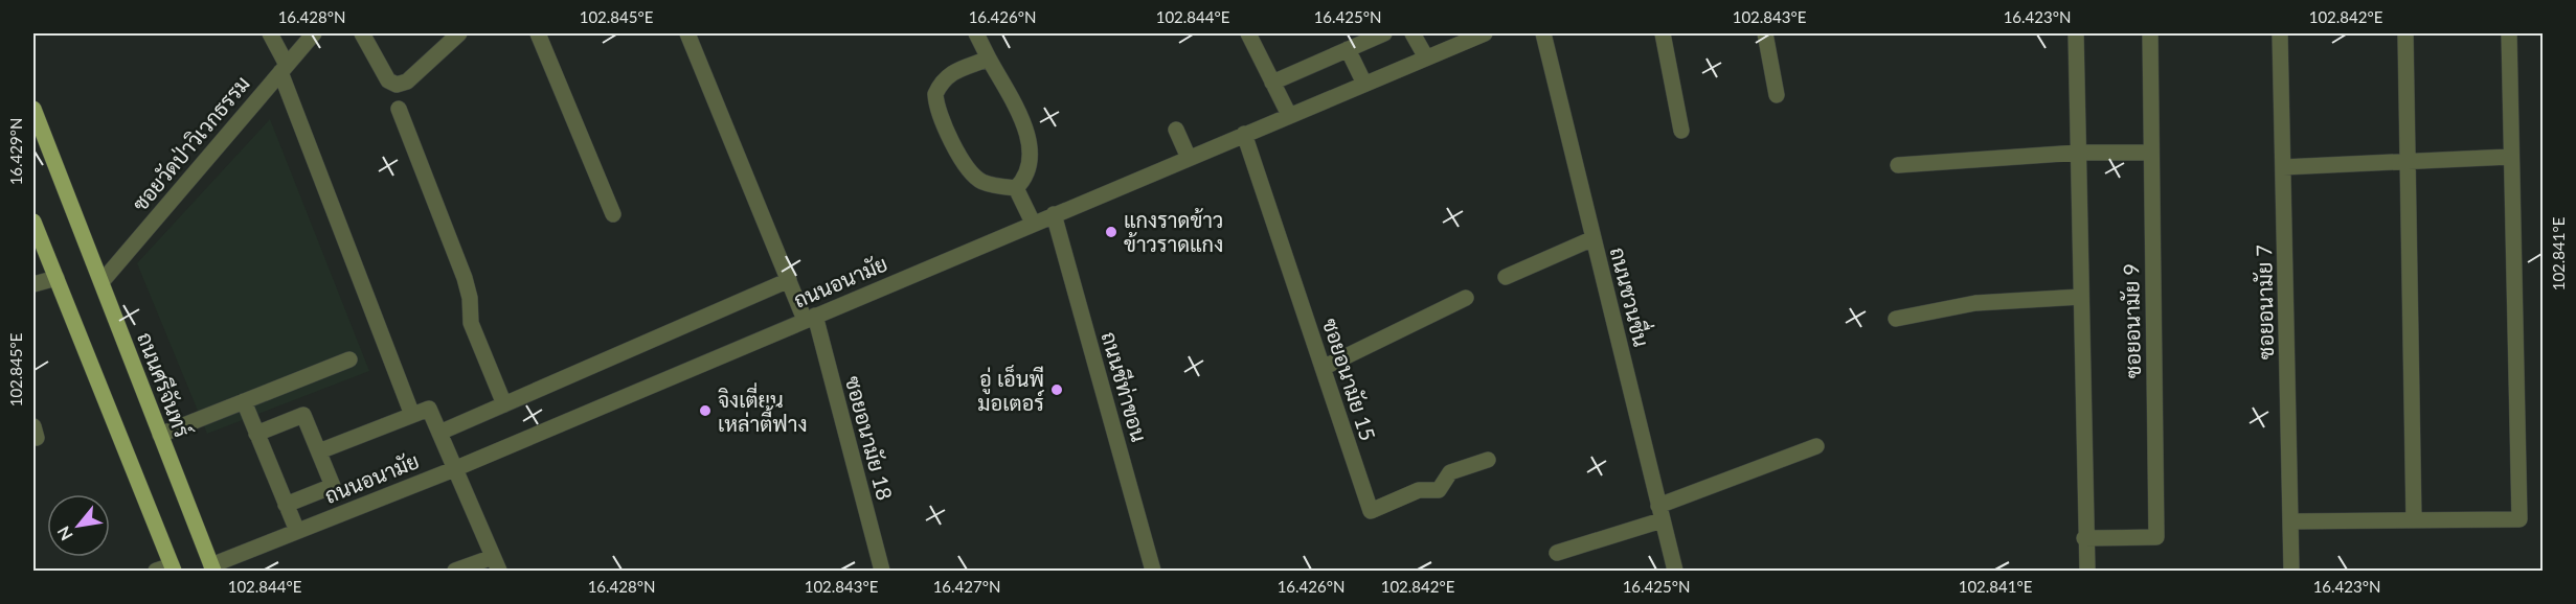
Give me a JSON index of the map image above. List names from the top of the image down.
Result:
{
  "streets": {
    "main road": ["ถนนศรีจันทร์"],
    "street": [
      "ซอยวัดป่าวิเวกธรรม",
      "ถนนอนามัย",
      "ถนนชวนชื่น",
      "ซอยอนามัย 7",
      "ซอยอนามัย 9",
      "ซอยอนามัย 15",
      "ถนนชีท่าขอน",
      "ซอยอนามัย 18"
    ]
  },
  "crossings": [
    ["ซอยวัดป่าวิเวกธรรม", "ถนนศรีจันทร์"],
    ["ถนนอนามัย", "ซอยอนามัย 15"],
    ["ถนนอนามัย", "ถนนศรีจันทร์"],
    ["ถนนอนามัย", "ถนนชีท่าขอน"],
    ["ถนนอนามัย", "ซอยอนามัย 18"]
  ],
  "places": ["แกงราดข้าว ข้าวราดแกง", "อู่ เอ็นพี มอเตอร์", "จิงเตี่ยน เหล่าตี้ฟาง"],
  "north": "bottom left",
  "coordinates": [
    "16.428°N",
    "102.845°E",
    "16.426°N",
    "102.844°E",
    "16.425°N",
    "102.843°E",
    "16.423°N",
    "102.842°E",
    "16.429°N",
    "102.841°E",
    "16.427°N"
  ]
}
